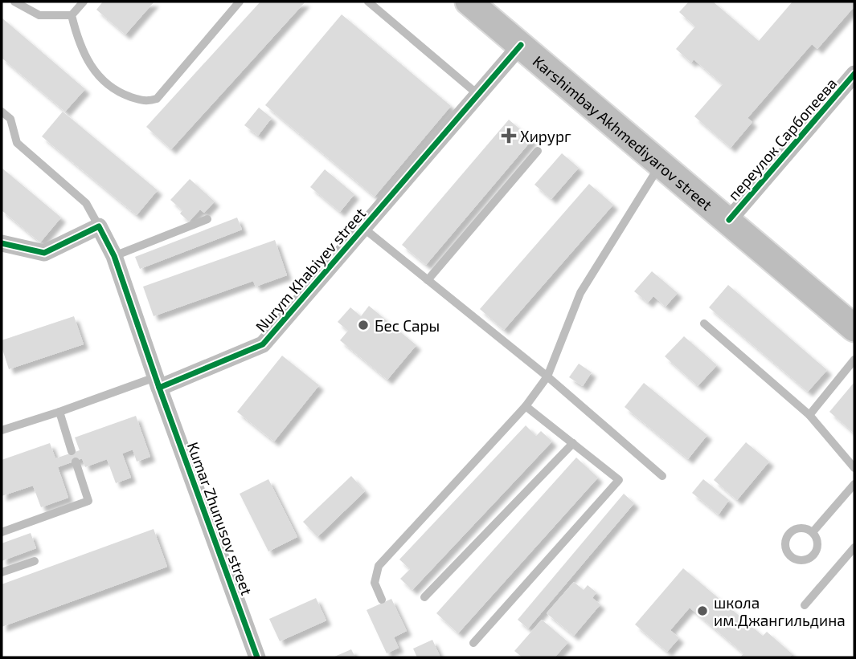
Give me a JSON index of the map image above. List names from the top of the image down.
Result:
{
  "streets": {
    "main road": ["Karshimbay Akhmediyarov street"],
    "street": ["переулок Сарбопеева", "Nurym Khabiyev street", "Kumar Zhunusov street"]
  },
  "crossings": [
    ["Karshimbay Akhmediyarov street", "переулок Сарбопеева"],
    ["Karshimbay Akhmediyarov street", "Nurym Khabiyev street"],
    ["Nurym Khabiyev street", "Kumar Zhunusov street"]
  ],
  "places": {
    "health": ["Хирург"],
    "other": ["Бес Сары", "школа им.Джангильдина"]
  }
}
